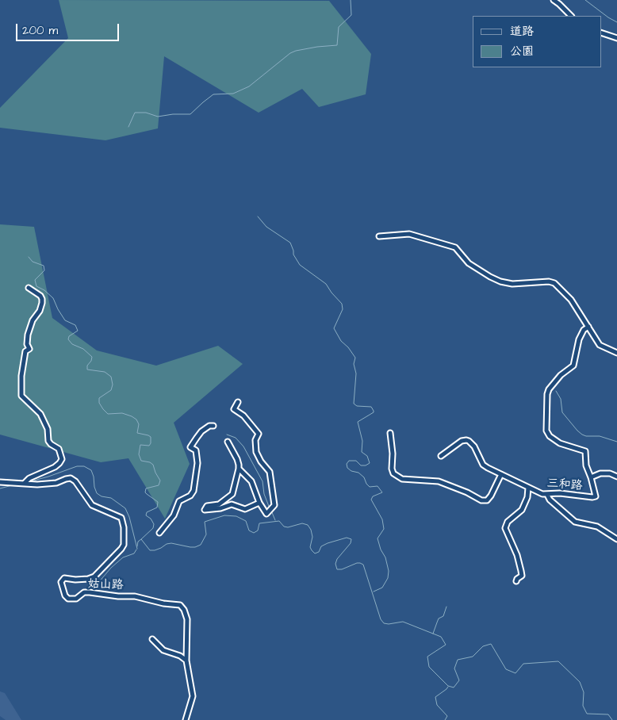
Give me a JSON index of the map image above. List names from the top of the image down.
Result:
{
  "streets": {
    "street": ["三和路", "姑山路"]
  },
  "legend": ["道路", "公園"],
  "scale_bar": "200 m"
}
